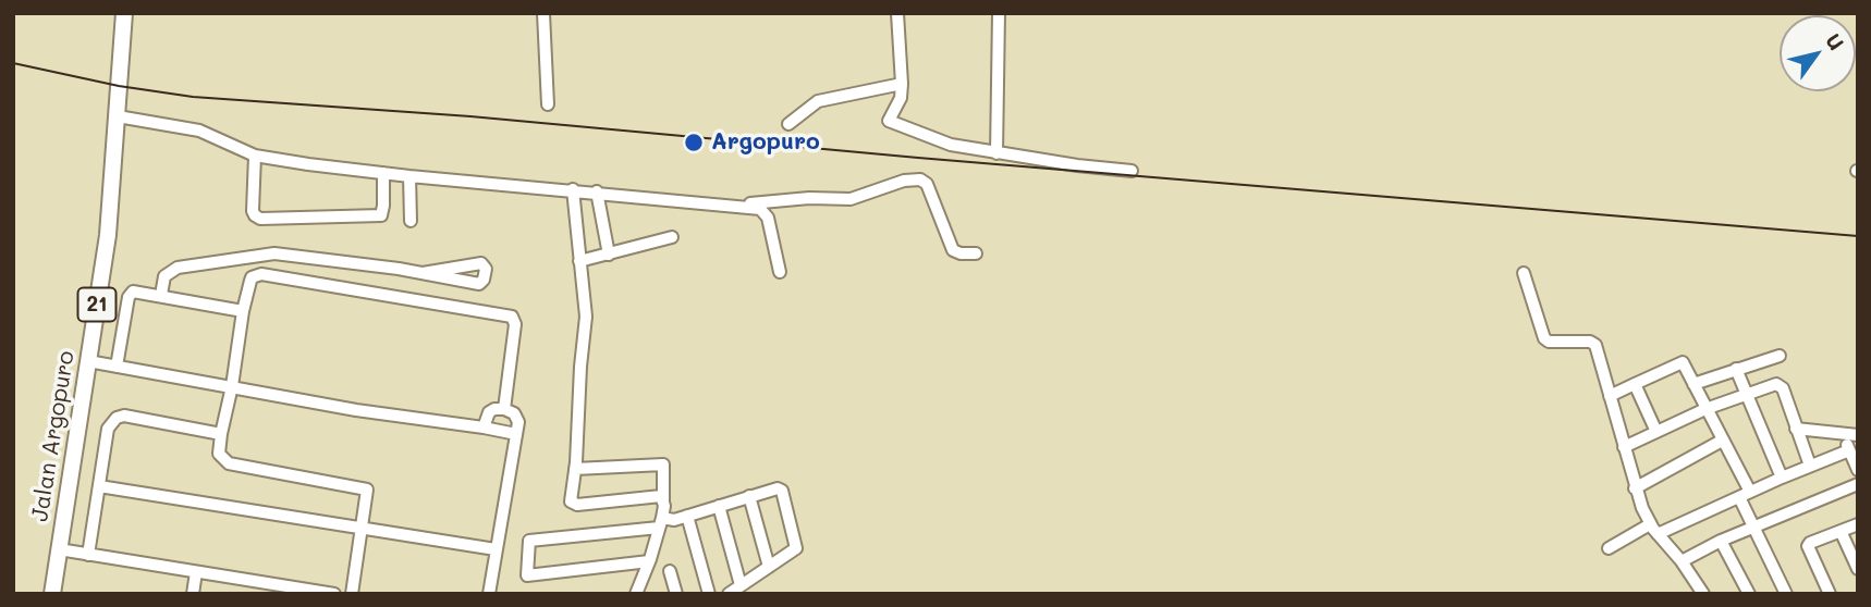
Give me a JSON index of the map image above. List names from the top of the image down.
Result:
{
  "streets": {
    "highway": ["21", "Jalan Argopuro"]
  },
  "places": ["Argopuro"],
  "north": "top right"
}
